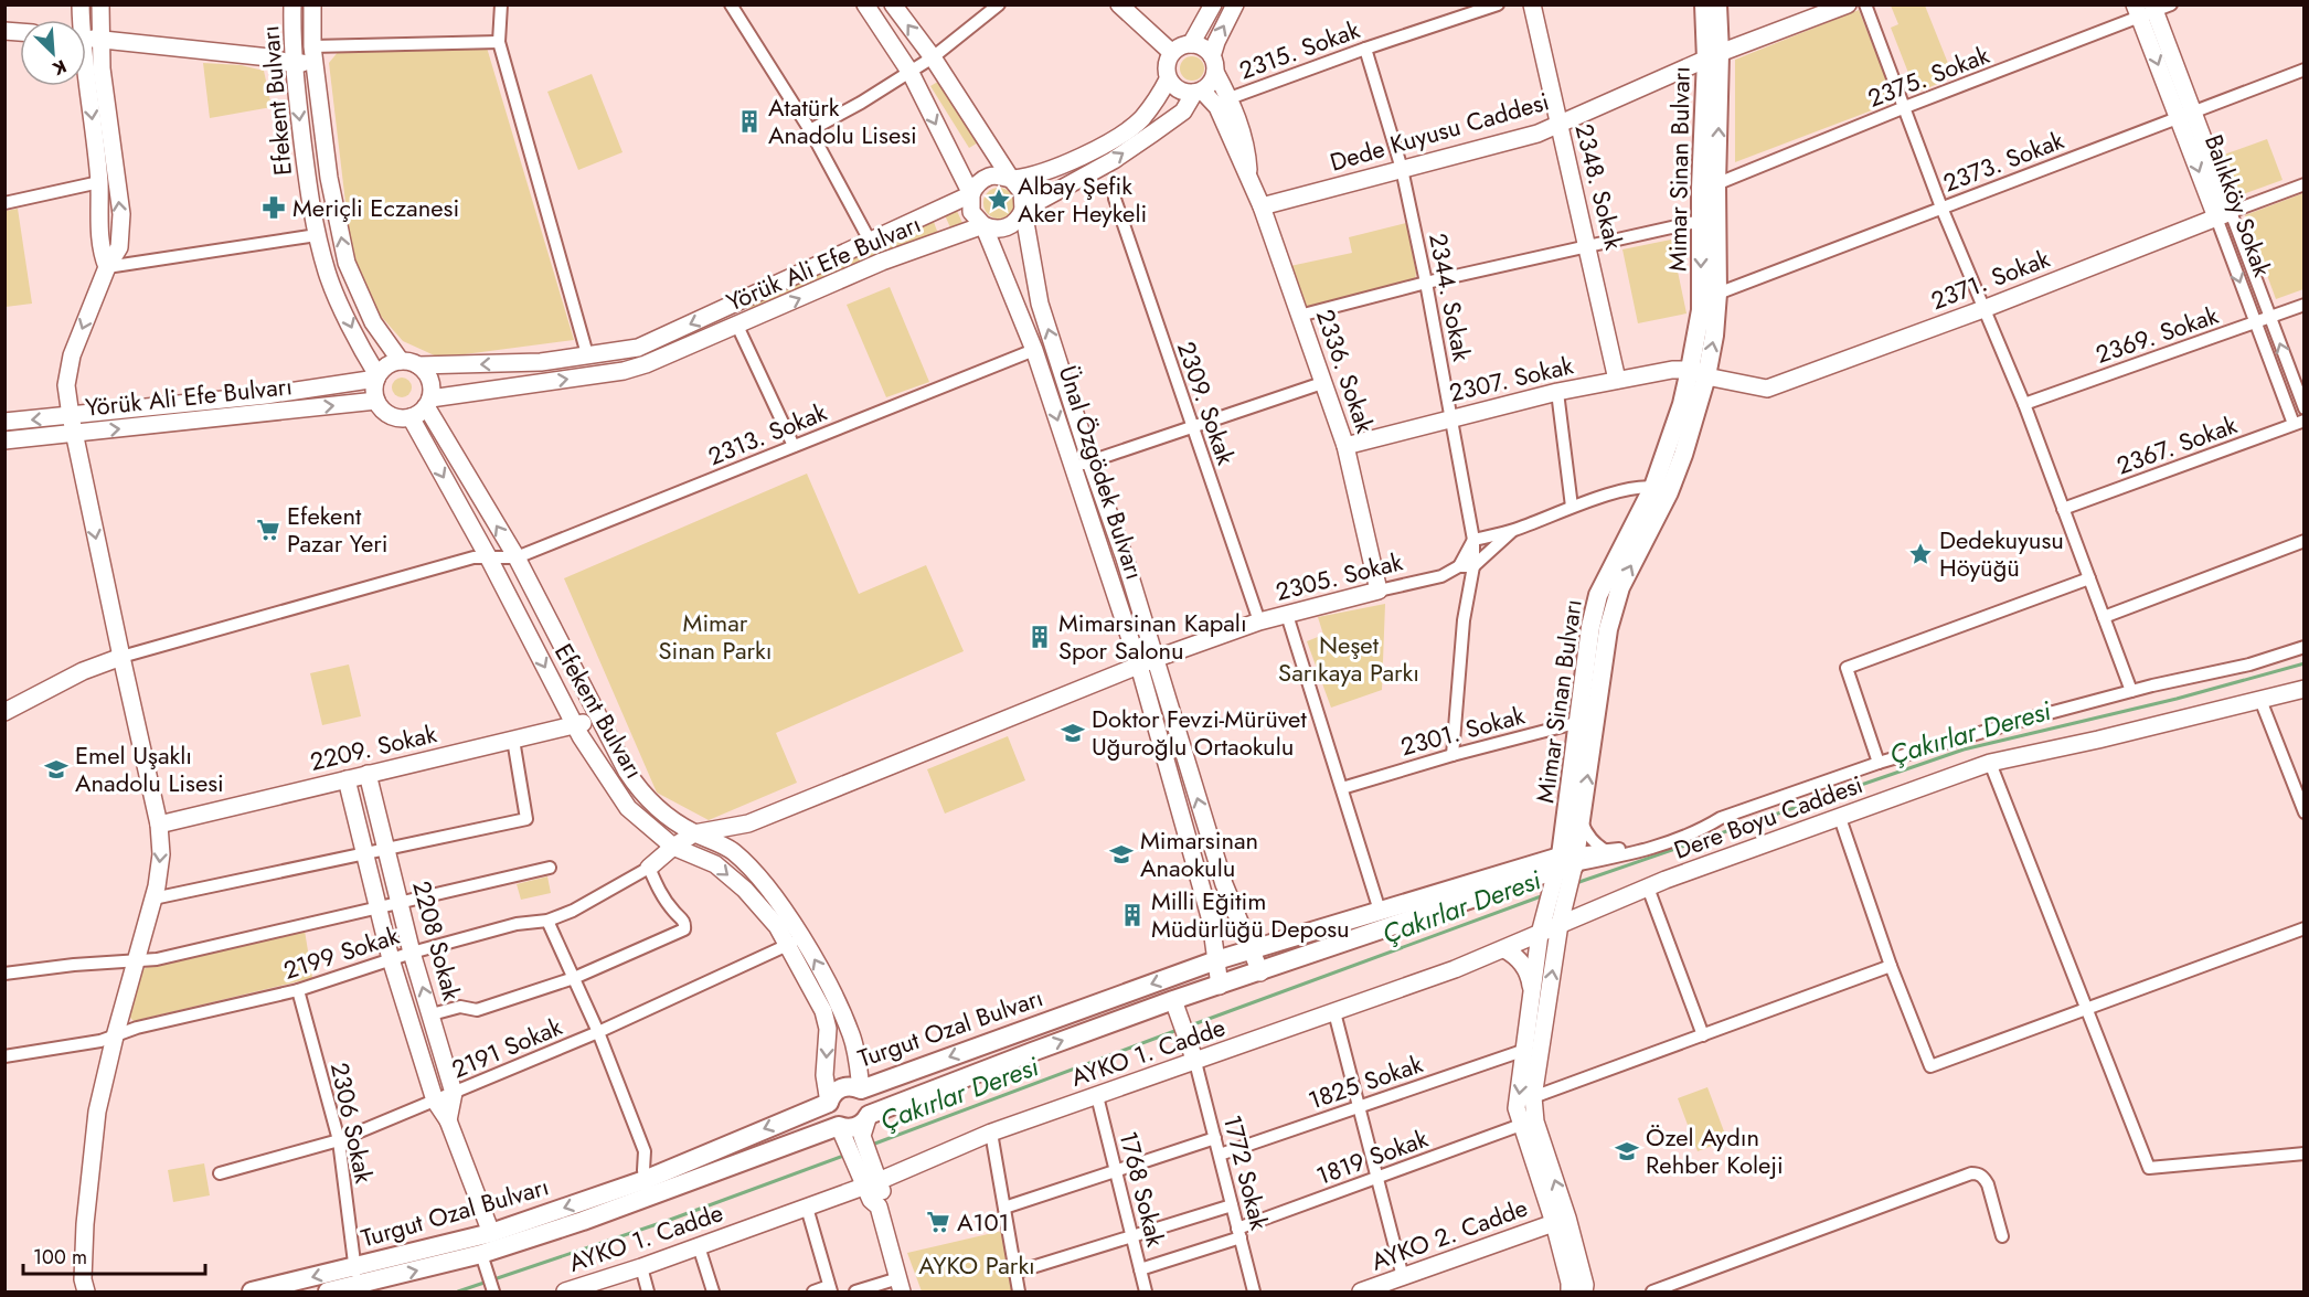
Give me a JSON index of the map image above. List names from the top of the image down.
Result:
{
  "streets": {
    "main road": ["Efekent Bulvarı", "Mimar Sinan Bulvarı", "Turgut Ozal Bulvarı"],
    "street": [
      "2315. Sokak",
      "2375. Sokak",
      "Dede Kuyusu Caddesi",
      "2373. Sokak",
      "2348. Sokak",
      "Balıkköy Sokak",
      "Yörük Ali Efe Bulvarı",
      "2371. Sokak",
      "2344. Sokak",
      "2369. Sokak",
      "2336. Sokak",
      "2307. Sokak",
      "2309. Sokak",
      "2313. Sokak",
      "2367. Sokak",
      "Ünal Özgödek Bulvarı",
      "2305. Sokak",
      "2301. Sokak",
      "2209. Sokak",
      "Dere Boyu Caddesi",
      "2208 Sokak",
      "2199 Sokak",
      "2191 Sokak",
      "AYKO 1. Cadde",
      "1825 Sokak",
      "2306 Sokak",
      "1819 Sokak",
      "1772 Sokak",
      "1768 Sokak",
      "AYKO 2. Cadde"
    ]
  },
  "crossings": [
    ["2315. Sokak", "2344. Sokak"],
    ["2315. Sokak", "2336. Sokak"],
    ["2375. Sokak", "Mimar Sinan Bulvarı"],
    ["2375. Sokak", "Balıkköy Sokak"],
    ["Efekent Bulvarı", "Yörük Ali Efe Bulvarı"],
    ["Efekent Bulvarı", "2313. Sokak"],
    ["Efekent Bulvarı", "2209. Sokak"],
    ["Efekent Bulvarı", "Turgut Ozal Bulvarı"],
    ["Efekent Bulvarı", "2191 Sokak"],
    ["Dede Kuyusu Caddesi", "Mimar Sinan Bulvarı"],
    ["Dede Kuyusu Caddesi", "2348. Sokak"],
    ["Dede Kuyusu Caddesi", "2344. Sokak"],
    ["Dede Kuyusu Caddesi", "2336. Sokak"],
    ["2373. Sokak", "Mimar Sinan Bulvarı"],
    ["2373. Sokak", "Balıkköy Sokak"],
    ["Mimar Sinan Bulvarı", "2371. Sokak"],
    ["Mimar Sinan Bulvarı", "2307. Sokak"],
    ["Mimar Sinan Bulvarı", "2301. Sokak"],
    ["Mimar Sinan Bulvarı", "Dere Boyu Caddesi"],
    ["Mimar Sinan Bulvarı", "Turgut Ozal Bulvarı"],
    ["Mimar Sinan Bulvarı", "AYKO 1. Cadde"],
    ["Mimar Sinan Bulvarı", "1825 Sokak"],
    ["Mimar Sinan Bulvarı", "1819 Sokak"],
    ["Mimar Sinan Bulvarı", "AYKO 2. Cadde"],
    ["2348. Sokak", "2307. Sokak"],
    ["Balıkköy Sokak", "2371. Sokak"],
    ["Balıkköy Sokak", "2369. Sokak"],
    ["Balıkköy Sokak", "2367. Sokak"],
    ["Yörük Ali Efe Bulvarı", "2336. Sokak"],
    ["Yörük Ali Efe Bulvarı", "Ünal Özgödek Bulvarı"],
    ["2371. Sokak", "2307. Sokak"],
    ["2344. Sokak", "2307. Sokak"],
    ["2344. Sokak", "2305. Sokak"],
    ["2344. Sokak", "2301. Sokak"],
    ["2336. Sokak", "2307. Sokak"],
    ["2336. Sokak", "2305. Sokak"],
    ["2309. Sokak", "2305. Sokak"],
    ["2313. Sokak", "Ünal Özgödek Bulvarı"],
    ["Ünal Özgödek Bulvarı", "2305. Sokak"],
    ["Ünal Özgödek Bulvarı", "Turgut Ozal Bulvarı"],
    ["2209. Sokak", "2208 Sokak"],
    ["Dere Boyu Caddesi", "AYKO 1. Cadde"],
    ["2208 Sokak", "2199 Sokak"],
    ["2208 Sokak", "Turgut Ozal Bulvarı"],
    ["2208 Sokak", "2191 Sokak"],
    ["2199 Sokak", "2306 Sokak"],
    ["Turgut Ozal Bulvarı", "2306 Sokak"],
    ["2191 Sokak", "2306 Sokak"],
    ["AYKO 1. Cadde", "1772 Sokak"],
    ["AYKO 1. Cadde", "1768 Sokak"],
    ["1825 Sokak", "1772 Sokak"],
    ["1819 Sokak", "1772 Sokak"],
    ["1819 Sokak", "1768 Sokak"]
  ],
  "water": ["Çakırlar Deresi"],
  "parks": ["Mimar Sinan Parkı", "Neşet Sarıkaya Parkı", "AYKO Parkı"],
  "places": {
    "building": ["Atatürk Anadolu Lisesi", "Mimarsinan Kapalı Spor Salonu", "Milli Eğitim Müdürlüğü Deposu"],
    "place": ["Albay Şefik Aker Heykeli", "Dedekuyusu Höyüğü"],
    "pharmacy": ["Meriçli Eczanesi"],
    "supermarket": ["Efekent Pazar Yeri", "A101"],
    "school or university": [
      "Doktor Fevzi-Mürüvet Uğuroğlu Ortaokulu",
      "Emel Uşaklı Anadolu Lisesi",
      "Mimarsinan Anaokulu",
      "Özel Aydın Rehber Koleji"
    ]
  },
  "scale_bar": "100 m",
  "north": "bottom right"
}
